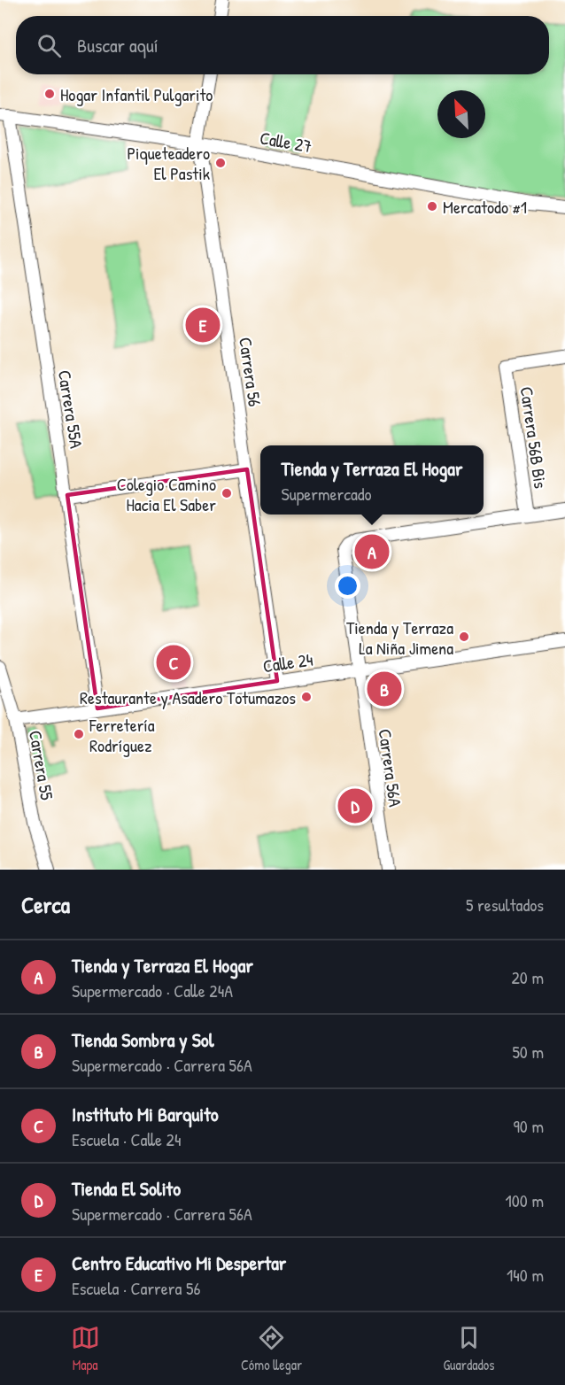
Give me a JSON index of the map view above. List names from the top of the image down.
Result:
{
  "streets": {
    "street": [
      "Calle 27",
      "Carrera 56",
      "Carrera 55A",
      "Carrera 56B Bis",
      "Calle 24",
      "Carrera 55",
      "Carrera 56A"
    ]
  },
  "crossings": [
    ["Calle 27", "Carrera 56"],
    ["Calle 27", "Carrera 55A"],
    ["Carrera 56", "Calle 24"],
    ["Carrera 55A", "Calle 24"],
    ["Carrera 56B Bis", "Carrera 56A"],
    ["Calle 24", "Carrera 55"],
    ["Calle 24", "Carrera 56A"]
  ],
  "places": [
    "Hogar Infantil Pulgarito",
    "Piqueteadero El Pastik",
    "Mercatodo #1",
    "Colegio Camino Hacia El Saber",
    "Tienda y Terraza La Niña Jimena",
    "Restaurante y Asadero Totumazos",
    "Ferretería Rodríguez"
  ],
  "north": "top left",
  "page": {
    "search": "Buscar aquí",
    "pins": [
      "E",
      "A",
      "C",
      "B",
      "D"
    ],
    "popup": ["Tienda y Terraza El Hogar", "Supermercado"],
    "heading": ["Cerca", "5 resultados"],
    "list": [
      {
        "mark": "A",
        "name": "Tienda y Terraza El Hogar",
        "note": "Supermercado · Calle 24A",
        "value": "20 m"
      },
      {
        "mark": "B",
        "name": "Tienda Sombra y Sol",
        "note": "Supermercado · Carrera 56A",
        "value": "50 m"
      },
      {
        "mark": "C",
        "name": "Instituto Mi Barquito",
        "note": "Escuela · Calle 24",
        "value": "90 m"
      },
      {
        "mark": "D",
        "name": "Tienda El Solito",
        "note": "Supermercado · Carrera 56A",
        "value": "100 m"
      },
      {
        "mark": "E",
        "name": "Centro Educativo Mi Despertar",
        "note": "Escuela · Carrera 56",
        "value": "140 m"
      }
    ],
    "nav": ["Mapa", "Cómo llegar", "Guardados"]
  }
}
